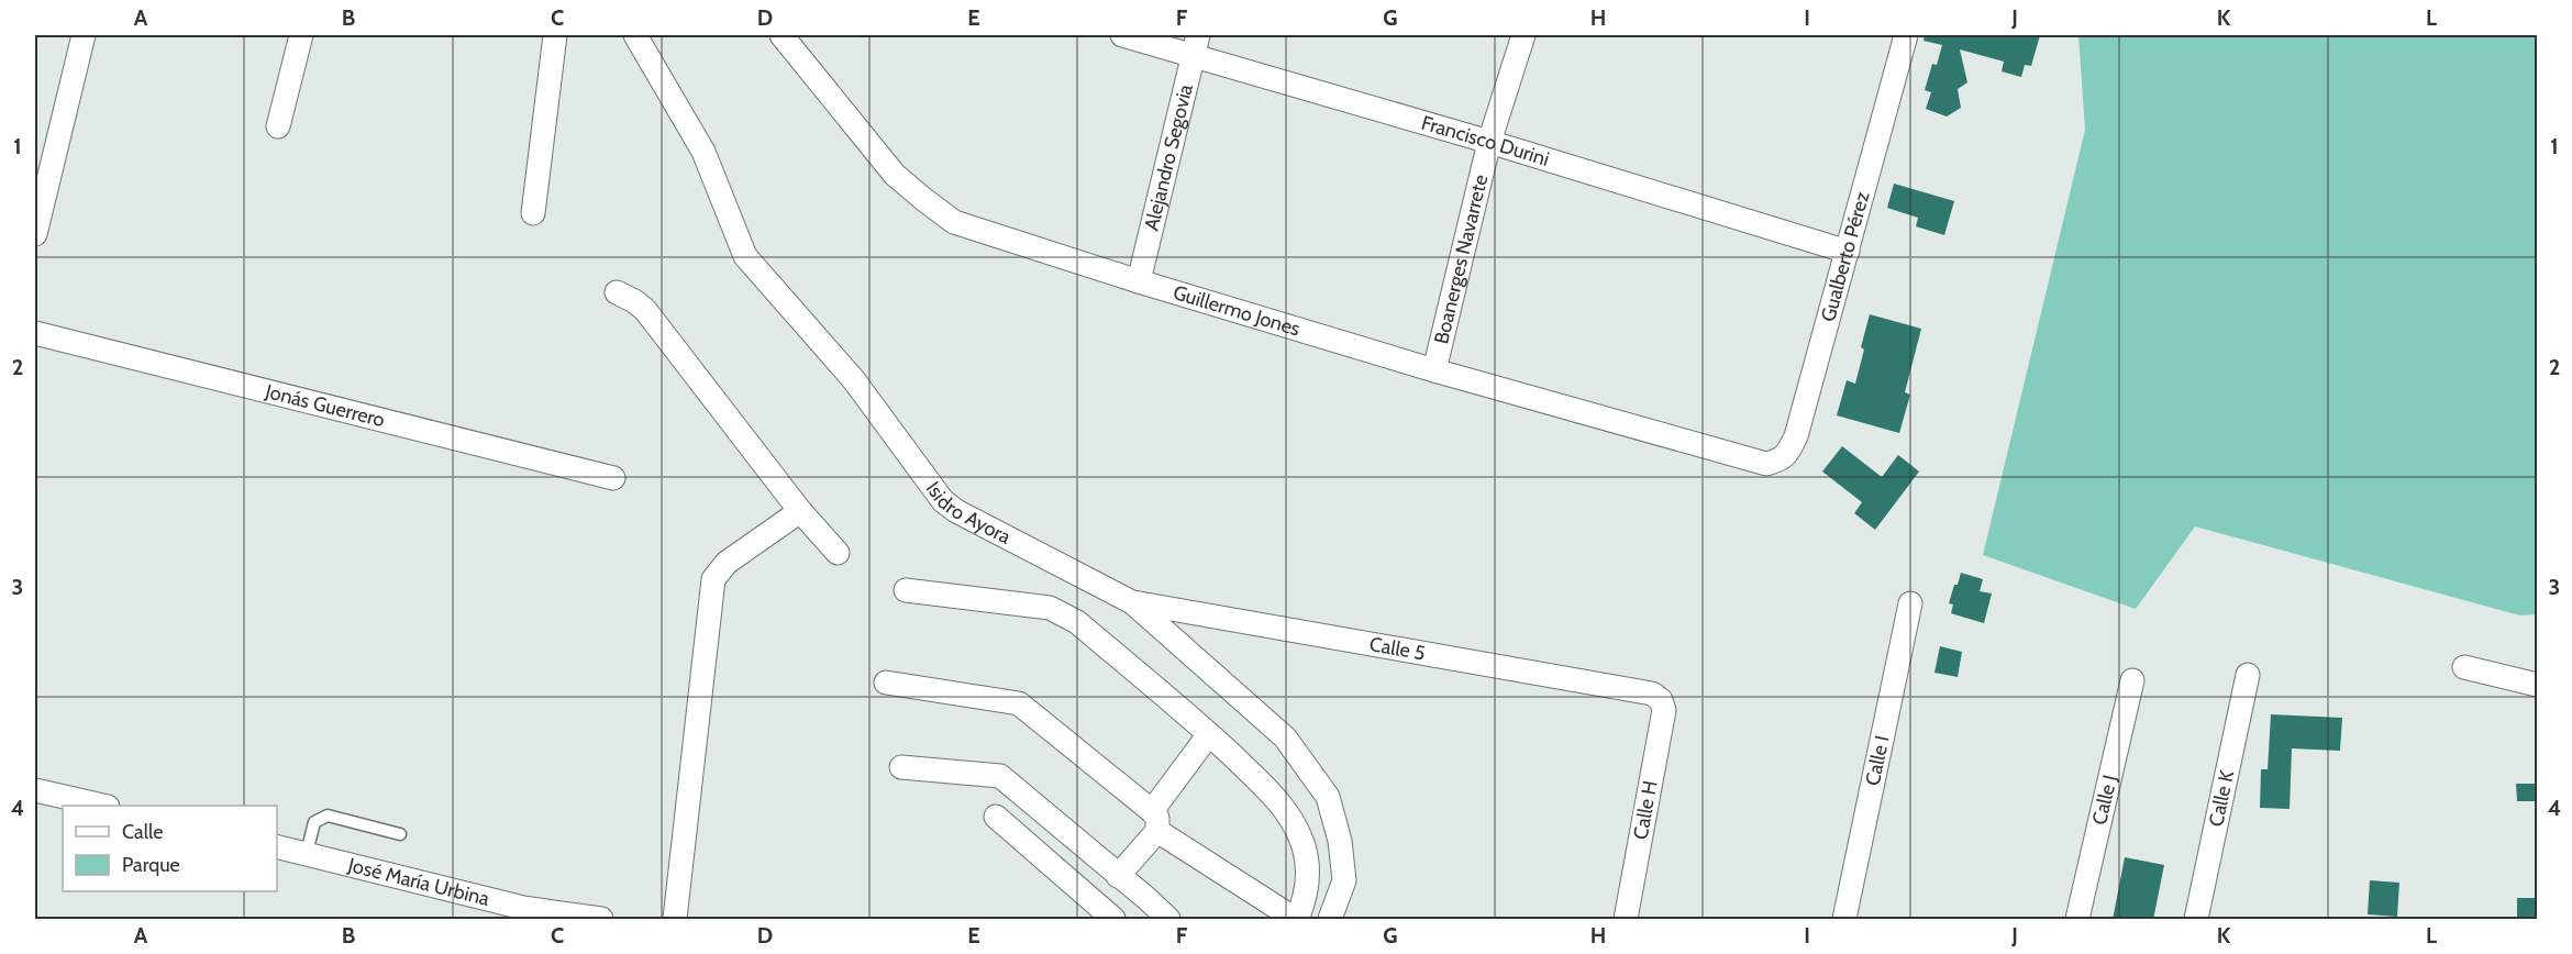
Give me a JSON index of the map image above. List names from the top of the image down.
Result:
{
  "streets": {
    "street": [
      "Francisco Durini",
      "Alejandro Segovia",
      "Gualberto Pérez",
      "Boanerges Navarrete",
      "Guillermo Jones",
      "Jonás Guerrero",
      "Isidro Ayora",
      "Calle 5",
      "Calle I",
      "Calle K",
      "Calle J",
      "Calle H",
      "José María Urbina"
    ]
  },
  "crossings": [
    ["Francisco Durini", "Alejandro Segovia"],
    ["Francisco Durini", "Gualberto Pérez"],
    ["Francisco Durini", "Boanerges Navarrete"],
    ["Alejandro Segovia", "Guillermo Jones"],
    ["Gualberto Pérez", "Guillermo Jones"],
    ["Boanerges Navarrete", "Guillermo Jones"],
    ["Isidro Ayora", "Calle 5"],
    ["Calle 5", "Calle H"]
  ],
  "legend": ["Calle", "Parque"],
  "grid": {
    "columns": [
      "A",
      "B",
      "C",
      "D",
      "E",
      "F",
      "G",
      "H",
      "I",
      "J",
      "K",
      "L"
    ],
    "rows": [
      "1",
      "2",
      "3",
      "4"
    ]
  }
}
